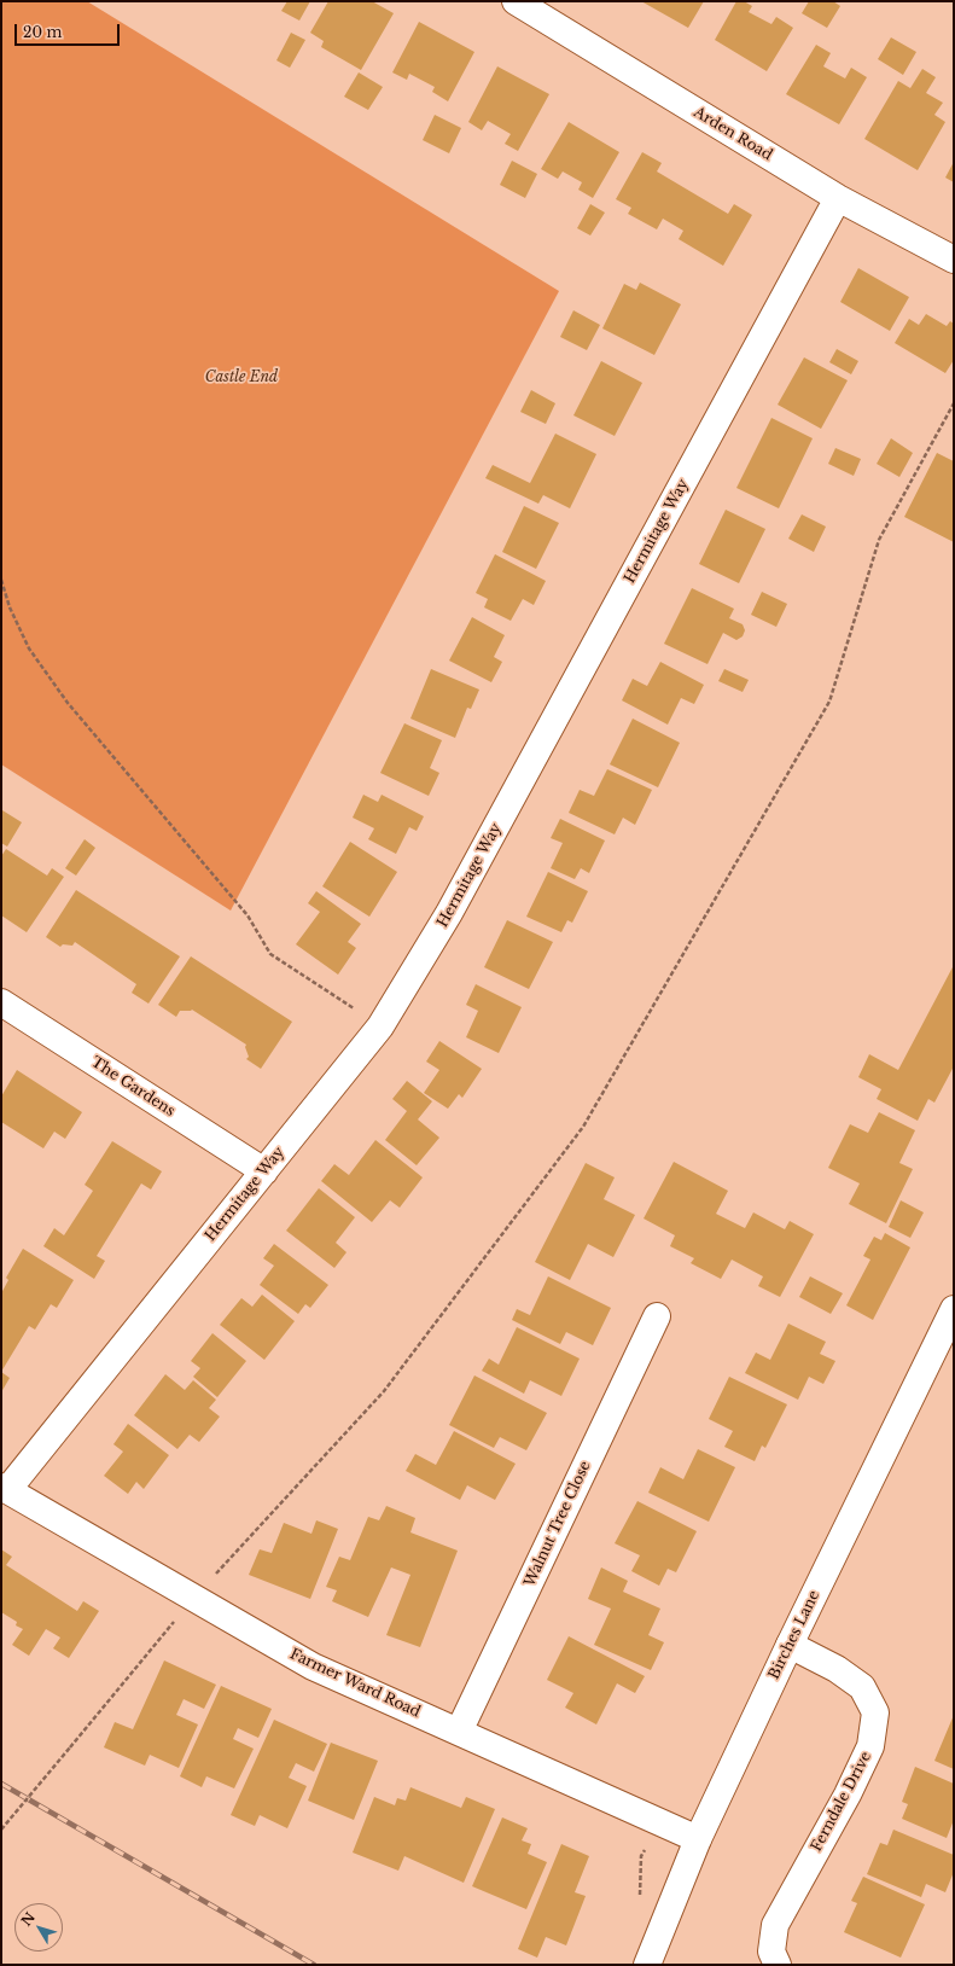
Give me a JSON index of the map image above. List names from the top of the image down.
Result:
{
  "streets": {
    "street": [
      "Arden Road",
      "Hermitage Way",
      "The Gardens",
      "Walnut Tree Close",
      "Birches Lane",
      "Farmer Ward Road",
      "Ferndale Drive"
    ]
  },
  "crossings": [
    ["Arden Road", "Hermitage Way"],
    ["Hermitage Way", "The Gardens"],
    ["Hermitage Way", "Farmer Ward Road"],
    ["Walnut Tree Close", "Farmer Ward Road"],
    ["Birches Lane", "Farmer Ward Road"],
    ["Birches Lane", "Ferndale Drive"]
  ],
  "parks": ["Castle End"],
  "scale_bar": "20 m",
  "north": "top left"
}
